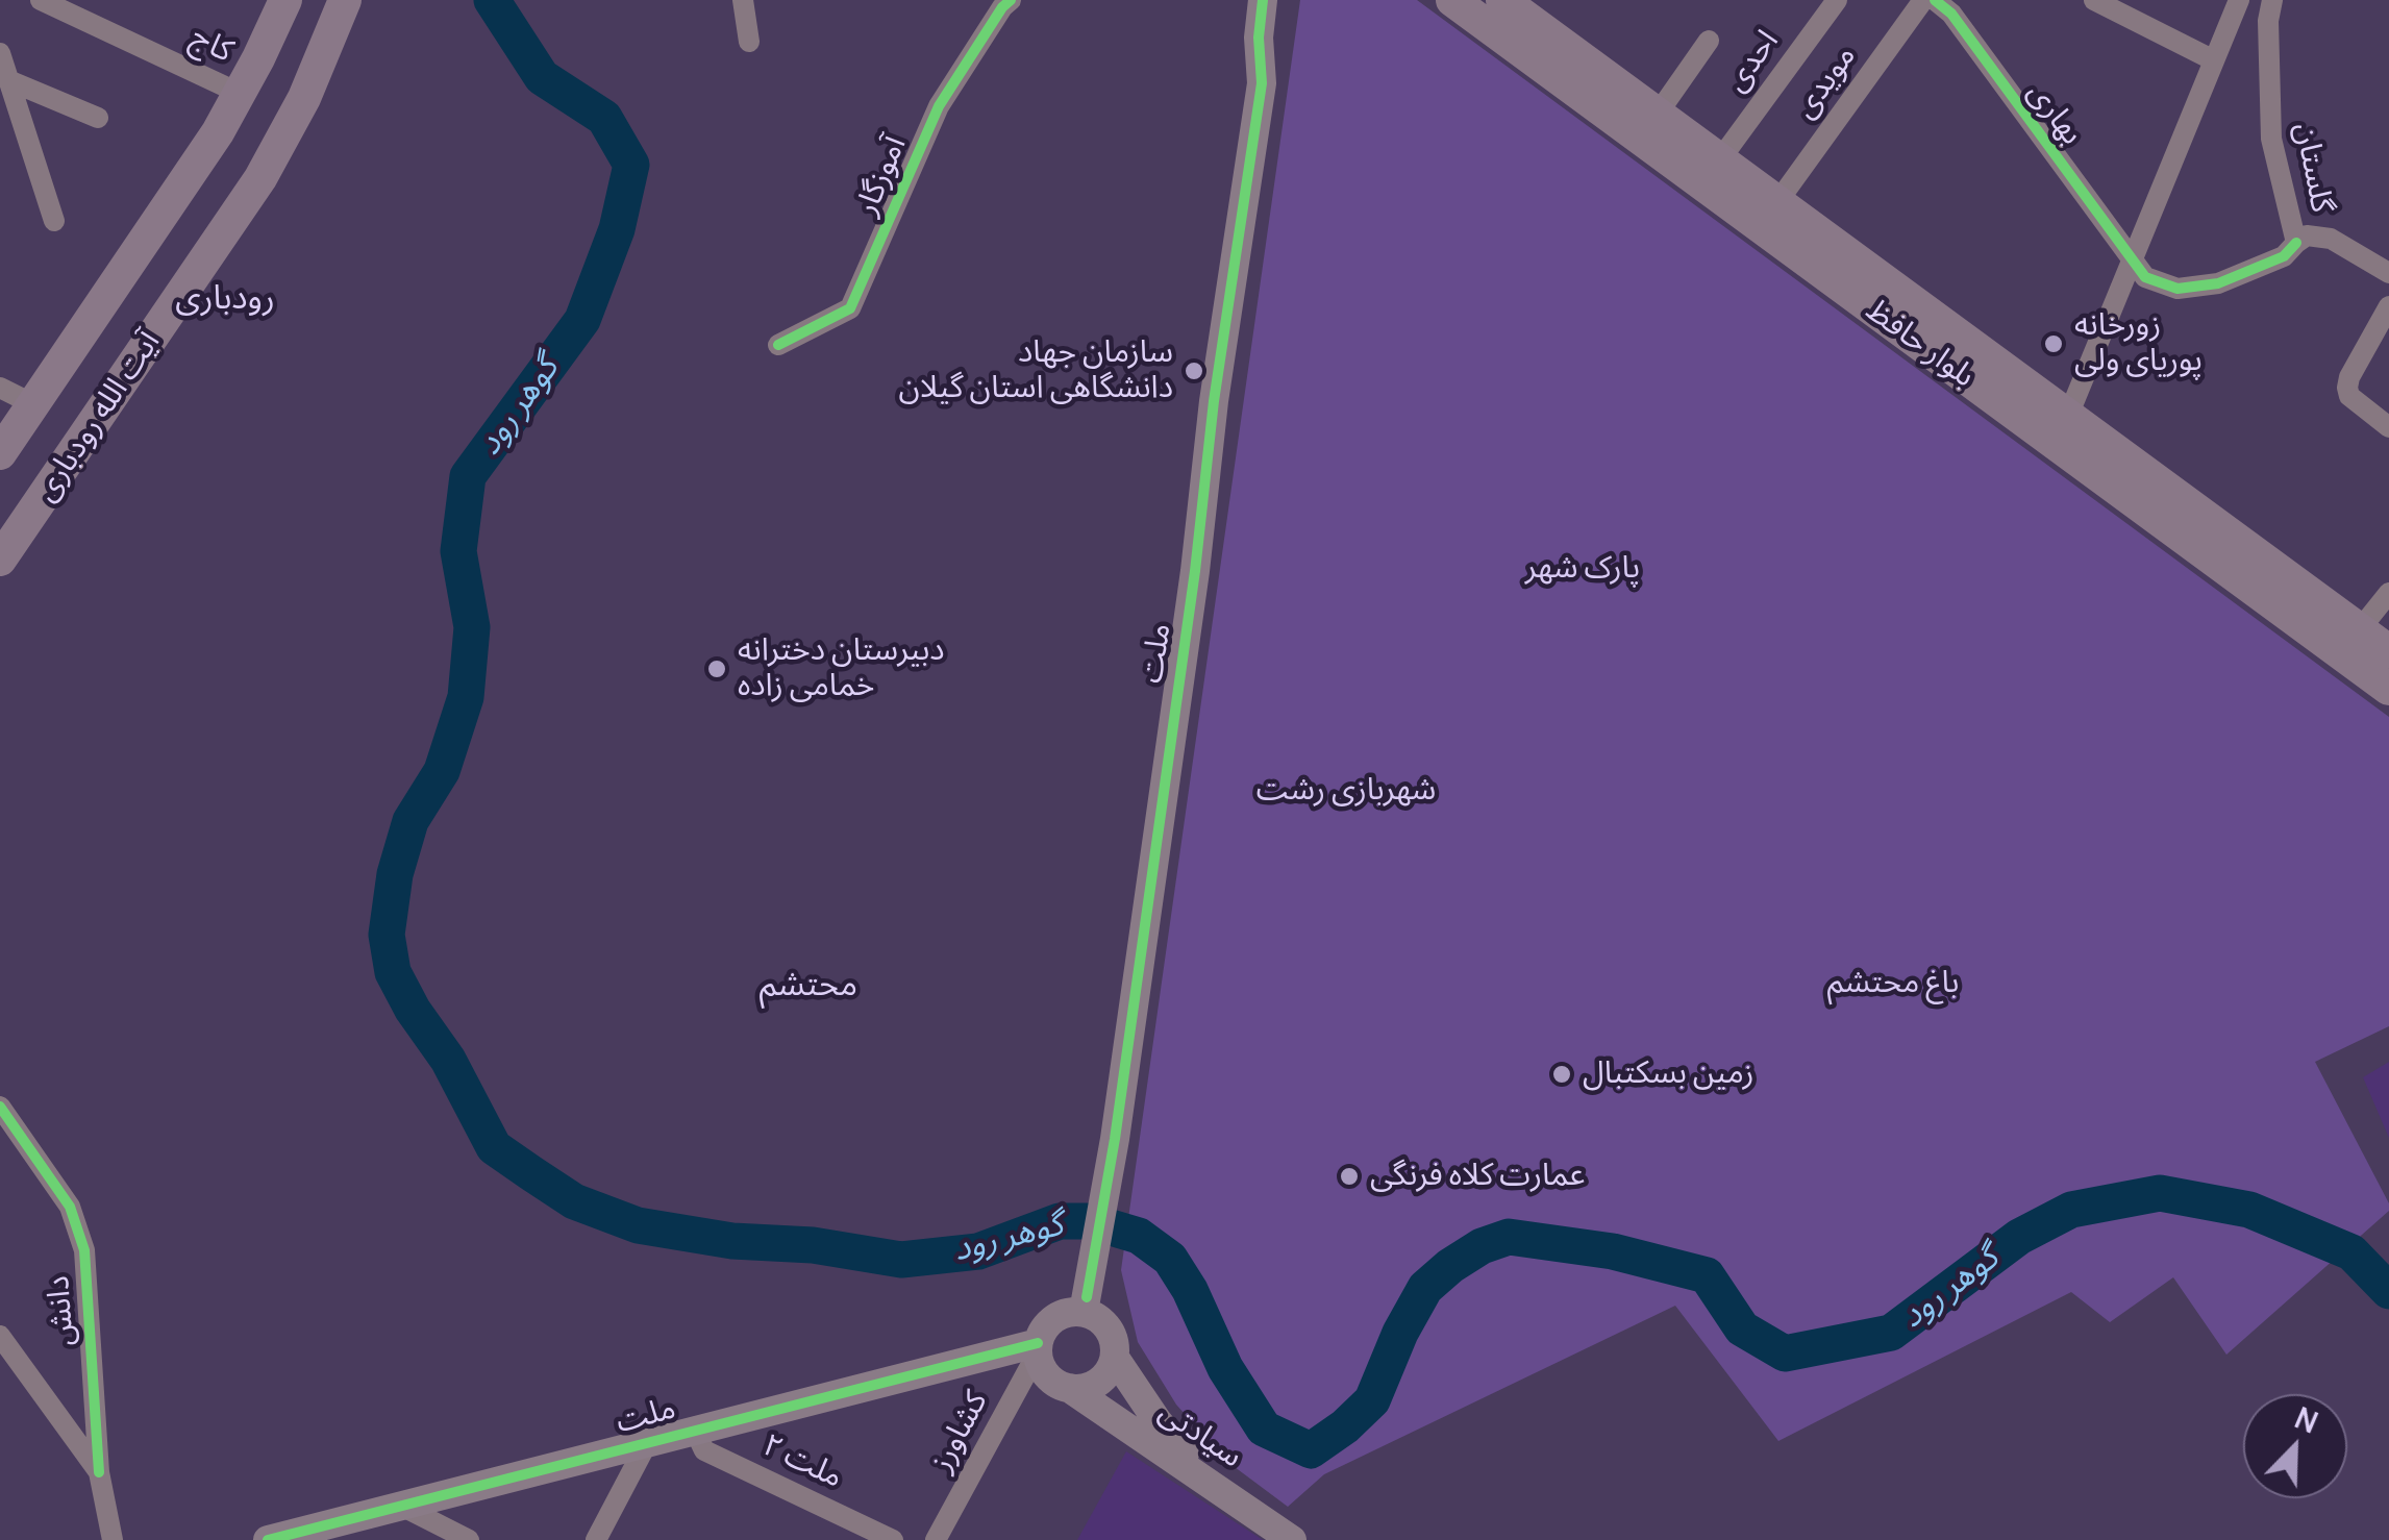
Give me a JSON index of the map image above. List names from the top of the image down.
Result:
{
  "streets": {
    "main road": ["بلوار حافظ", "آیت الله رودباری"],
    "street": [
      "کاج",
      "احدی",
      "مویدی",
      "بهاری",
      "گلستان",
      "آموزگار",
      "ملت",
      "دانش",
      "کشاورز",
      "سیادتی",
      "ملت ۲"
    ]
  },
  "crossings": [
    ["کاج", "آیت الله رودباری"],
    ["احدی", "بلوار حافظ"],
    ["مویدی", "بلوار حافظ"],
    ["بهاری", "گلستان"],
    ["ملت", "کشاورز"],
    ["ملت", "سیادتی"],
    ["ملت", "ملت ۲"],
    ["کشاورز", "سیادتی"]
  ],
  "districts": ["رودباری", "محتشم"],
  "water": ["گوهر رود"],
  "parks": ["پارک شهر", "شهربازی رشت", "باغ محتشم"],
  "places": [
    "زورخانه پوریای ولی",
    "سازمان جهاد دانشگاهی استان گیلان",
    "دبیرستان دخترانه خمامی زاده",
    "زمین بسکتبال",
    "عمارت کلاه فرنگی"
  ],
  "north": "top right"
}
